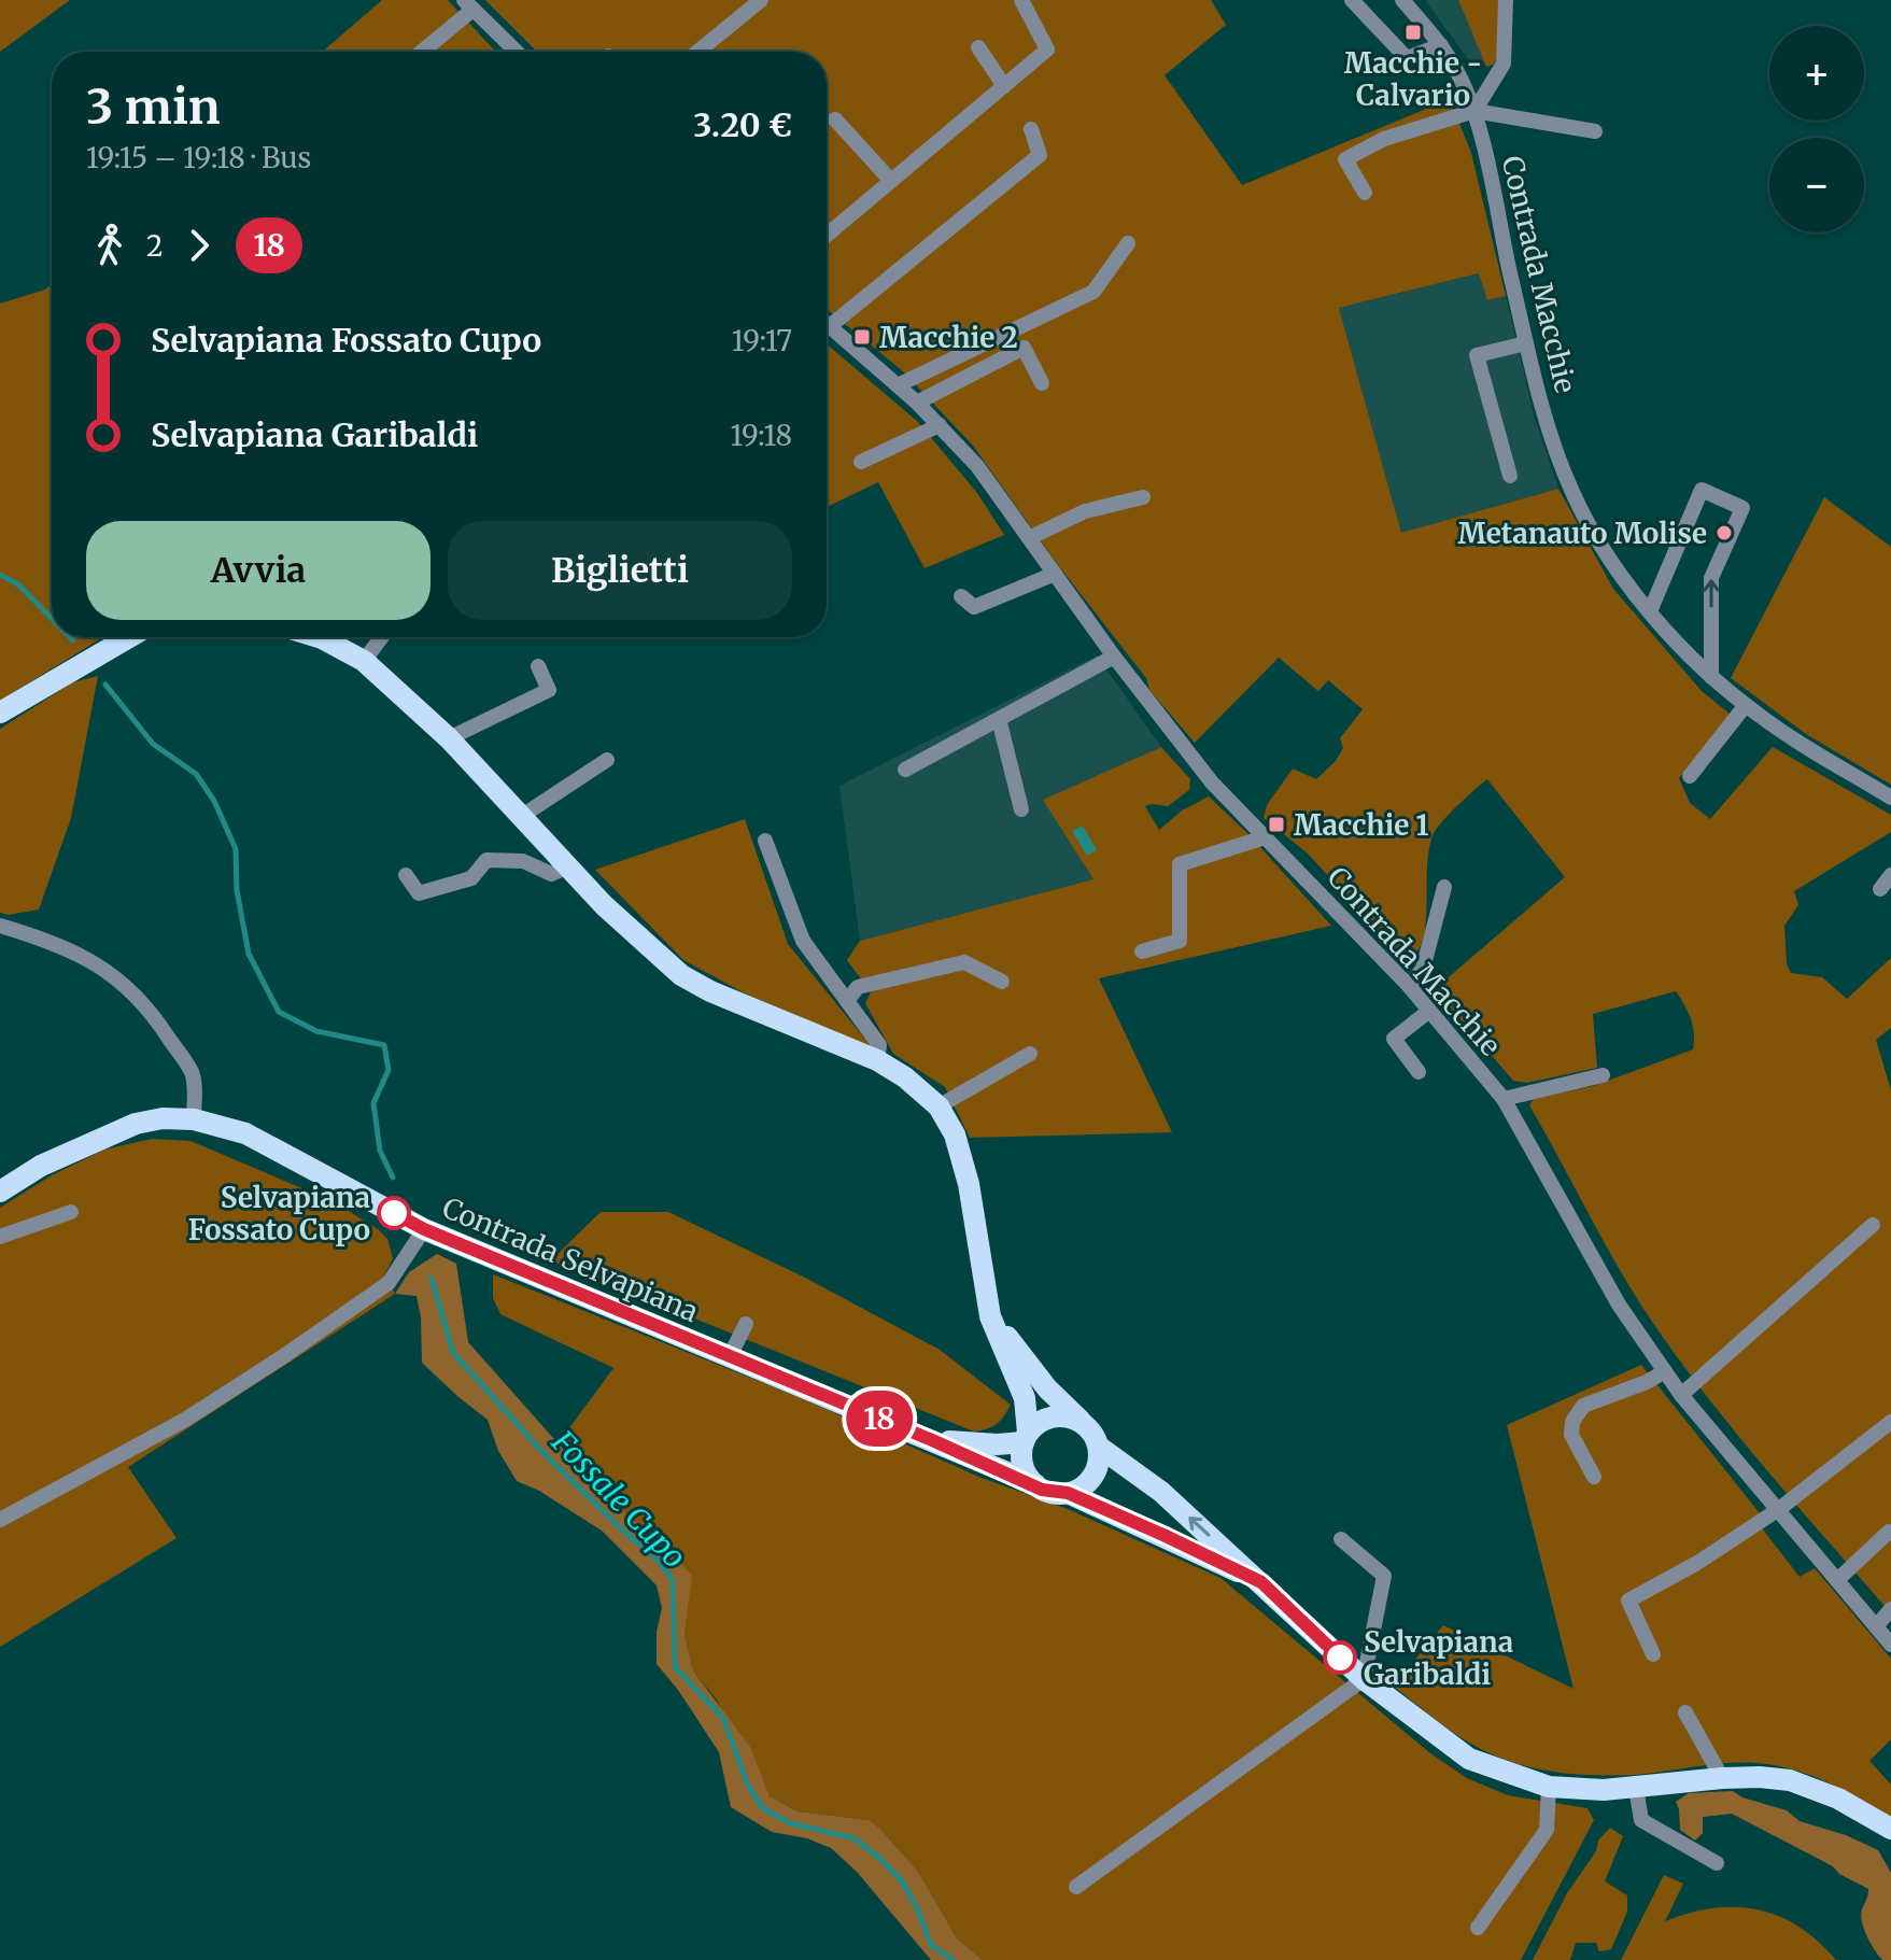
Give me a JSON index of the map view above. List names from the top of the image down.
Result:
{
  "streets": {
    "main road": ["Contrada Selvapiana"],
    "street": ["Contrada Macchie"]
  },
  "water": ["Fossale Cupo"],
  "places": {
    "transit": ["Macchie - Calvario", "Macchie 2", "Macchie 1"],
    "other": ["Metanauto Molise", "Selvapiana Fossato Cupo", "Selvapiana Garibaldi"]
  },
  "lines": ["bus line 18"],
  "page": {
    "on_map": "18",
    "map_buttons": ["+", "−"],
    "heading": ["3 min", "19:15 – 19:18 · Bus", "3.20 €"],
    "legs": ["2", "18"],
    "list": [
      {
        "name": "Selvapiana Fossato Cupo",
        "value": "19:17"
      },
      {
        "name": "Selvapiana Garibaldi",
        "value": "19:18"
      }
    ],
    "buttons": ["Avvia", "Biglietti"]
  }
}
